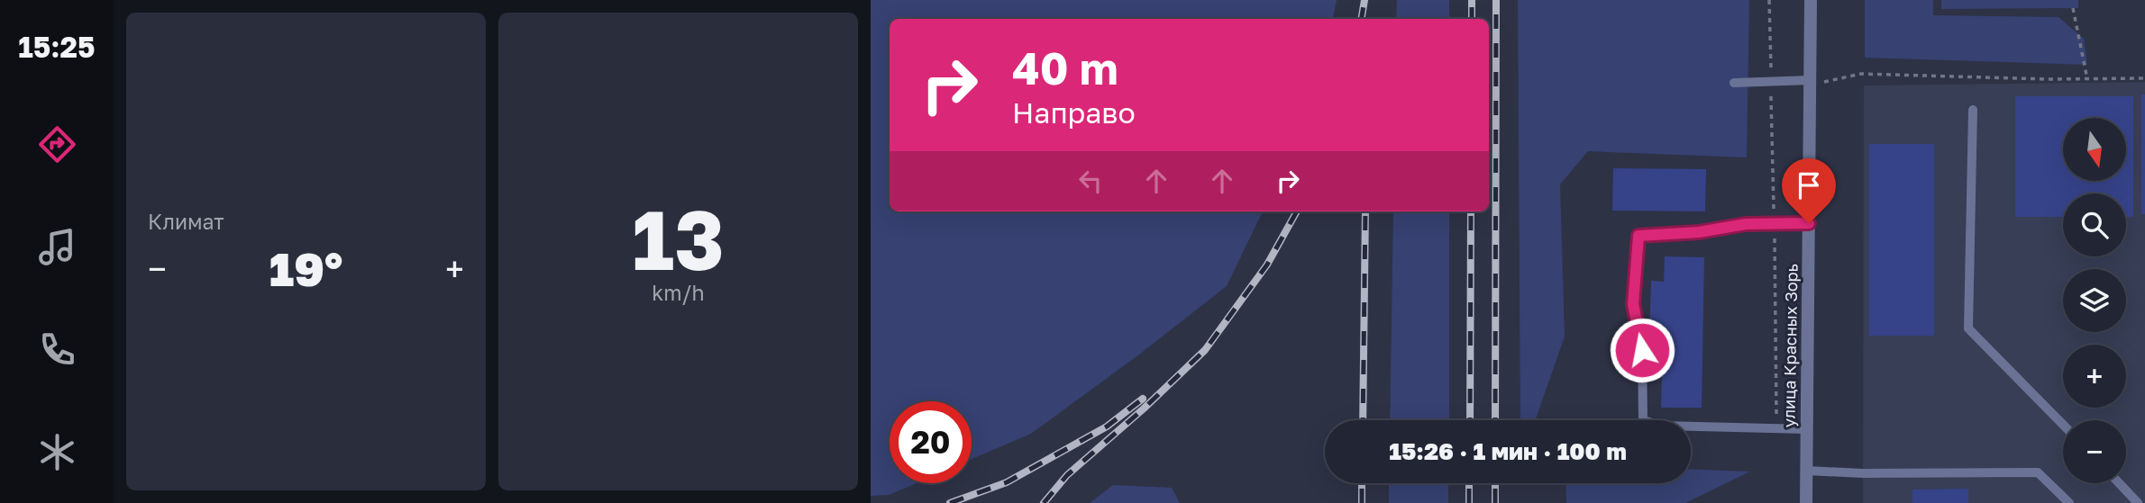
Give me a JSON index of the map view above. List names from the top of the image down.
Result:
{
  "streets": {
    "street": ["улица Красных Зорь"]
  },
  "north": "bottom",
  "page": {
    "tabs": "15:25",
    "tile": [
      "Климат",
      ["13", "km/h"]
    ],
    "turn": ["40 m", "Направо"],
    "map_buttons": ["+", "−"],
    "heat": ["−", "19°", "+"],
    "limit": "20",
    "trip": "15:26 · 1 мин · 100 m"
  }
}
